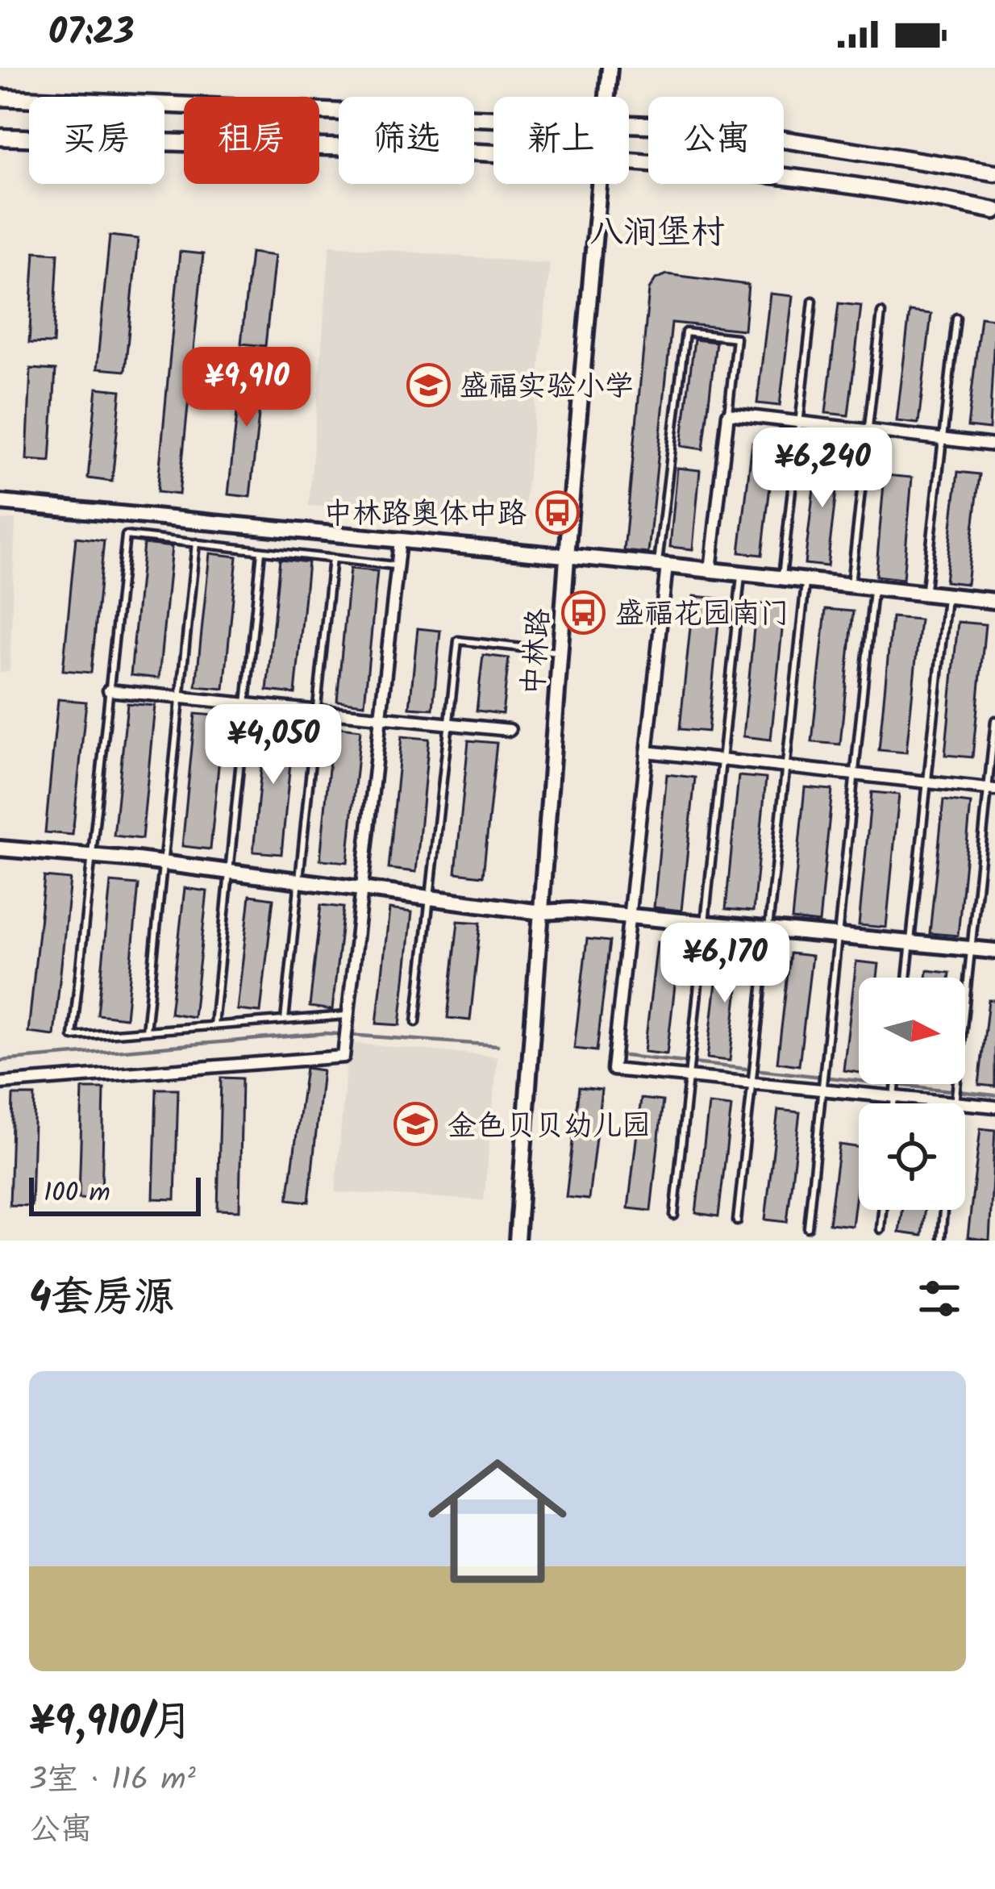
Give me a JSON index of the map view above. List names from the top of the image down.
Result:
{
  "streets": {
    "street": ["中林路"]
  },
  "districts": ["八涧堡村"],
  "places": {
    "school or university": ["盛福实验小学", "金色贝贝幼儿园"],
    "bus stop": ["中林路奥体中路", "盛福花园南门"]
  },
  "scale_bar": "100 m",
  "north": "right",
  "page": {
    "status": "07:23",
    "chip": [
      "买房",
      "租房",
      "筛选",
      "新上",
      "公寓"
    ],
    "price": [
      "¥9,910",
      "¥6,240",
      "¥4,050",
      "¥6,170"
    ],
    "scale": "100 m",
    "heading": "4套房源",
    "list": [
      {
        "name": "¥9,910/月",
        "note": "3室 · 116 m² · 公寓"
      }
    ]
  }
}
